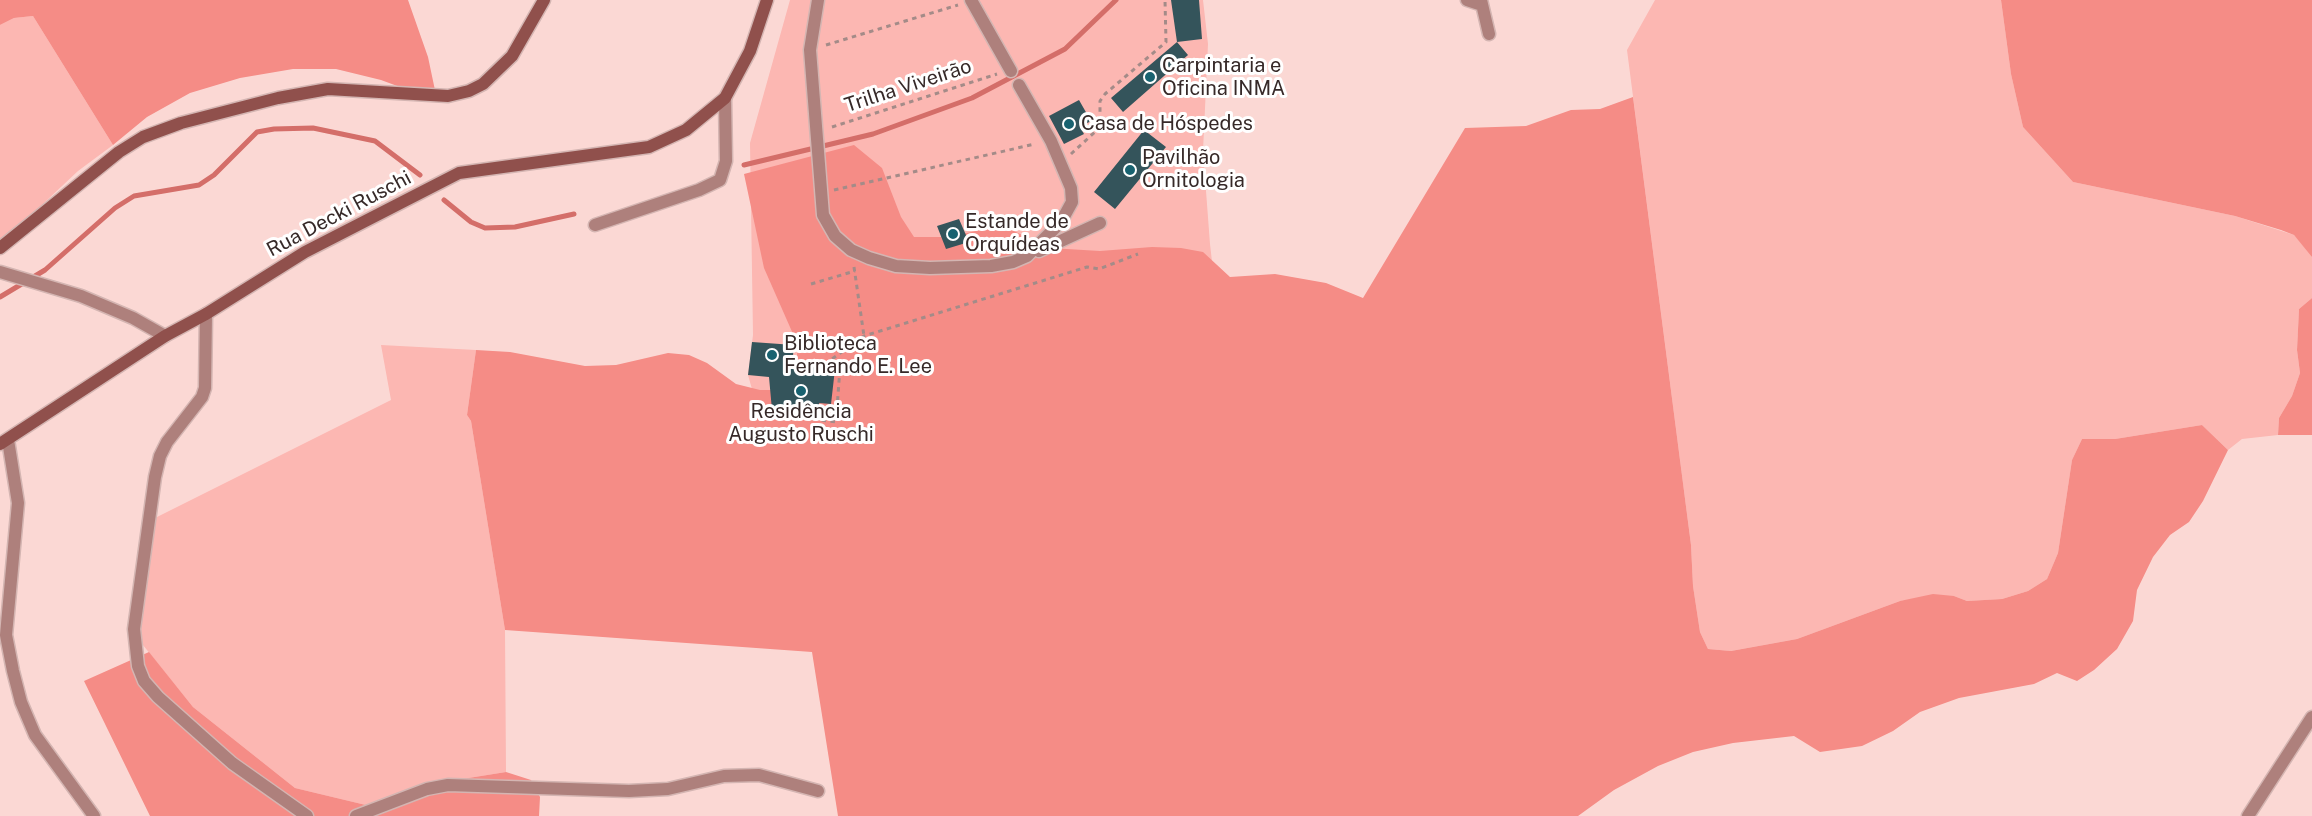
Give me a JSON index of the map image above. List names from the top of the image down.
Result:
{
  "streets": {
    "street": ["Rua Decki Ruschi"],
    "path": ["Trilha Viveirão"]
  },
  "places": [
    "Carpintaria e Oficina INMA",
    "Casa de Hóspedes",
    "Pavilhão Ornitologia",
    "Estande de Orquídeas",
    "Biblioteca Fernando E. Lee",
    "Residência Augusto Ruschi"
  ]
}
